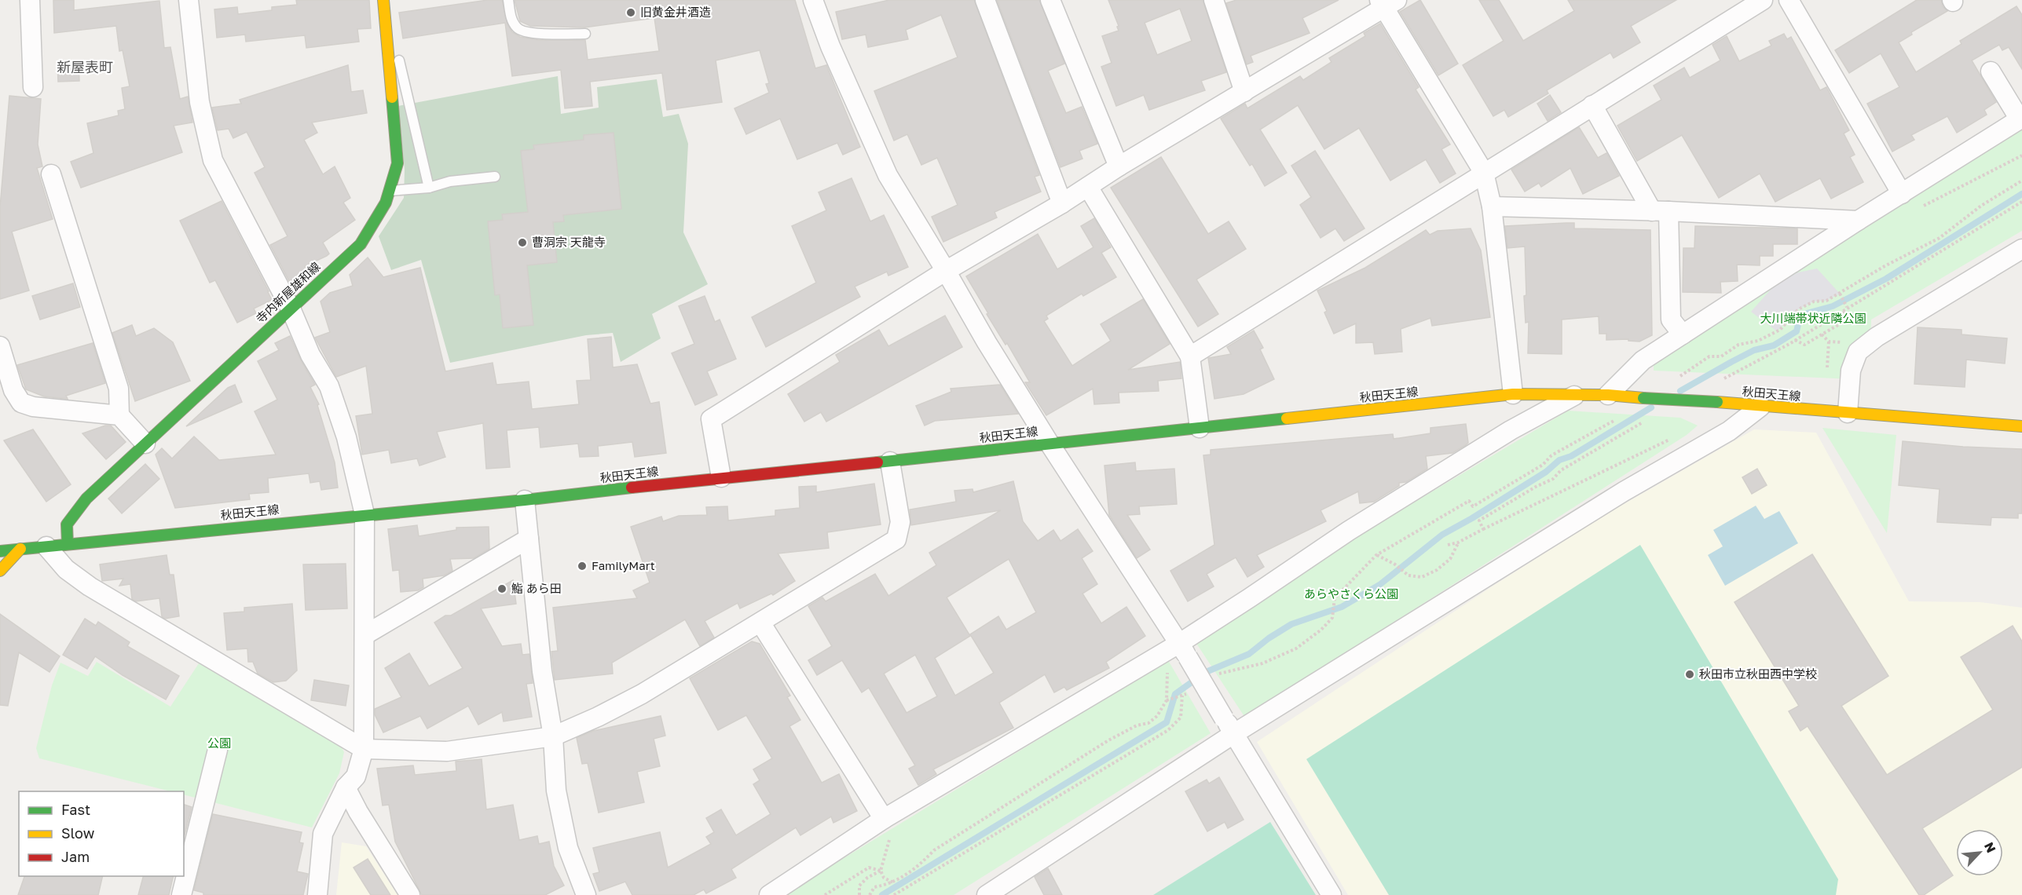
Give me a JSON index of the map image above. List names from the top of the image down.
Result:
{
  "streets": {
    "main road": ["寺内新屋雄和線", "秋田天王線"]
  },
  "crossings": [
    ["寺内新屋雄和線", "秋田天王線"]
  ],
  "districts": ["新屋表町"],
  "parks": ["大川端帯状近隣公園", "あらやさくら公園", "公園"],
  "places": [
    "旧黄金井酒造",
    "曹洞宗 天龍寺",
    "FamilyMart",
    "鮨 あら田",
    "秋田市立秋田西中学校"
  ],
  "legend": ["Fast", "Slow", "Jam"],
  "north": "top right"
}
